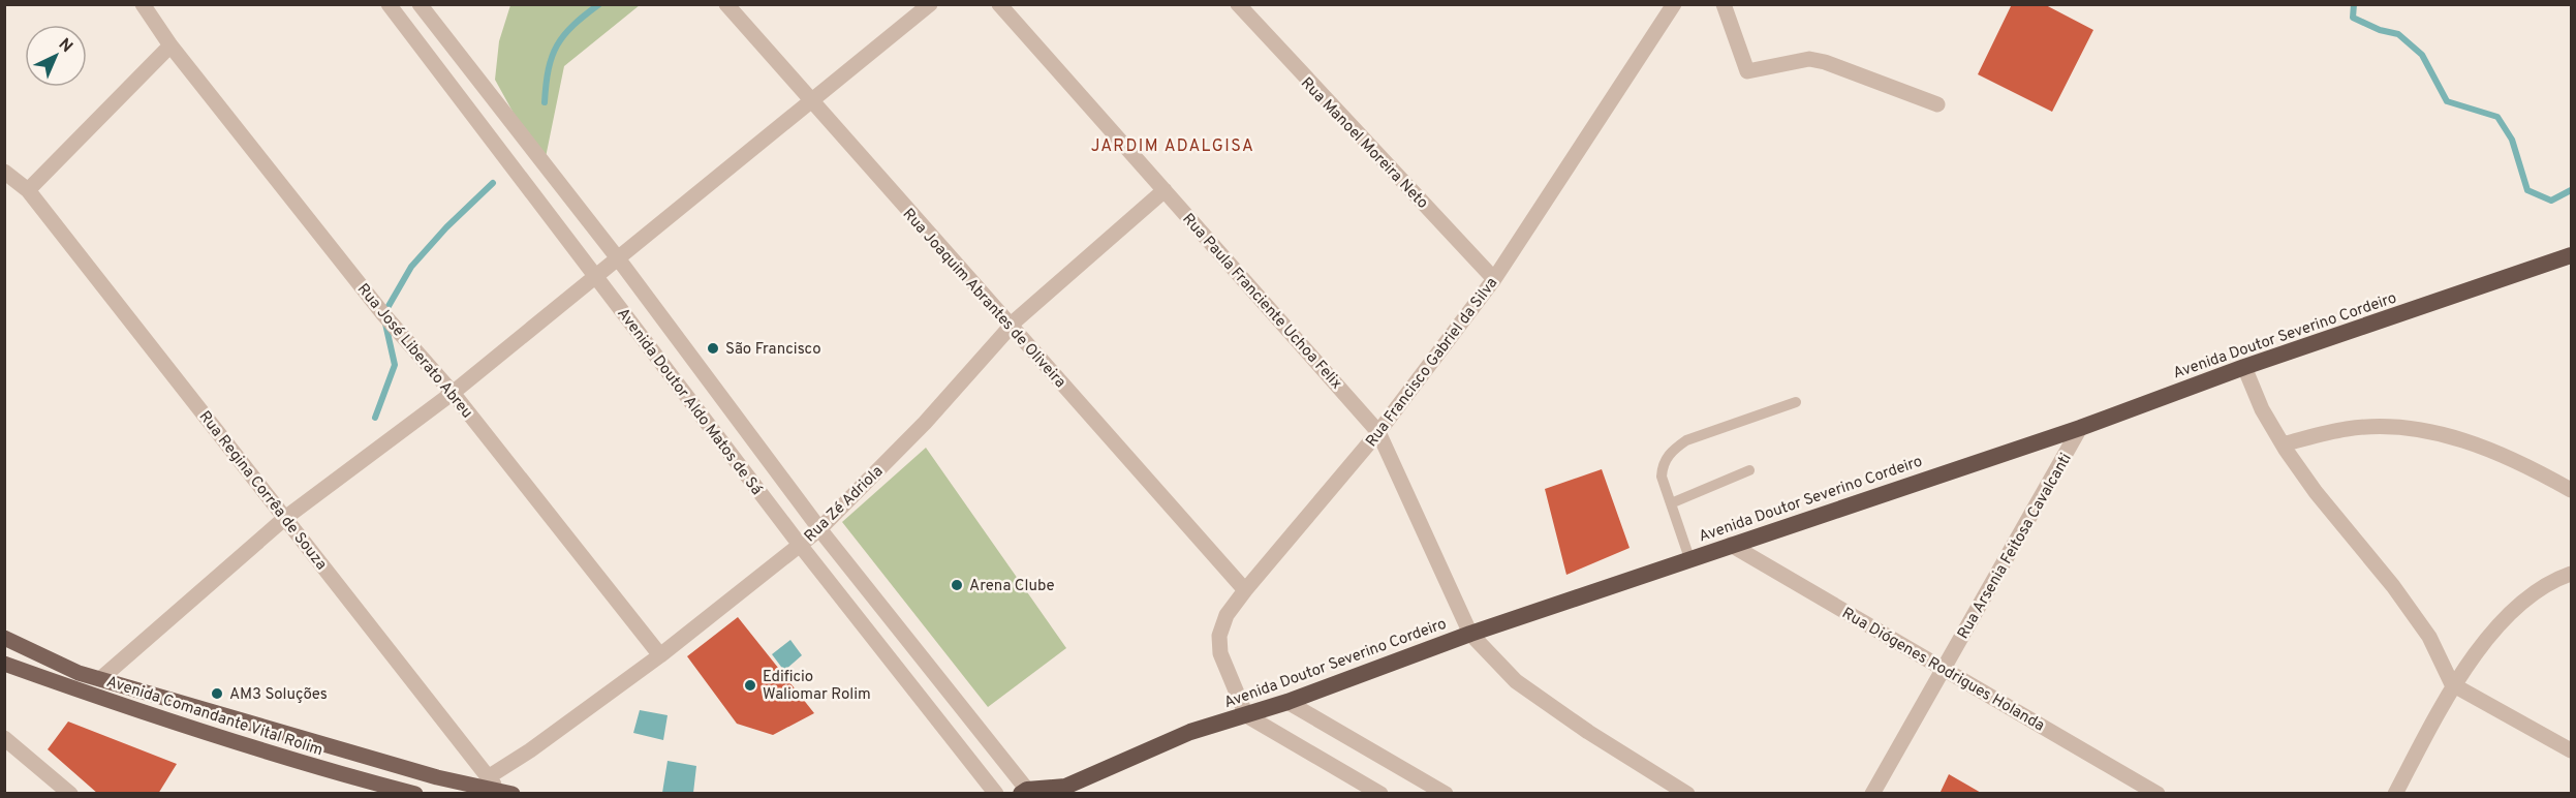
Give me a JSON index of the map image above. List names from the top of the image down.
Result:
{
  "streets": {
    "highway": ["Avenida Doutor Severino Cordeiro"],
    "main road": ["Avenida Comandante Vital Rolim"],
    "street": [
      "Rua Manoel Moreira Neto",
      "Rua Joaquim Abrantes de Oliveira",
      "Rua Paula Franciente Uchoa Felix",
      "Rua José Liberato Abreu",
      "Rua Francisco Gabriel da Silva",
      "Avenida Doutor Aldo Matos de Sá",
      "Rua Regina Corrêa de Souza",
      "Rua Zé Adriola",
      "Rua Arsenia Feitosa Cavalcanti",
      "Rua Diógenes Rodrigues Holanda"
    ]
  },
  "crossings": [
    ["Rua Manoel Moreira Neto", "Rua Francisco Gabriel da Silva"],
    ["Rua Joaquim Abrantes de Oliveira", "Rua Francisco Gabriel da Silva"],
    ["Rua Joaquim Abrantes de Oliveira", "Rua Zé Adriola"],
    ["Rua Paula Franciente Uchoa Felix", "Avenida Doutor Severino Cordeiro"],
    ["Rua Paula Franciente Uchoa Felix", "Rua Francisco Gabriel da Silva"],
    ["Rua Paula Franciente Uchoa Felix", "Rua Zé Adriola"],
    ["Avenida Doutor Severino Cordeiro", "Rua Francisco Gabriel da Silva"],
    ["Avenida Doutor Severino Cordeiro", "Avenida Doutor Aldo Matos de Sá"],
    ["Avenida Doutor Severino Cordeiro", "Rua Arsenia Feitosa Cavalcanti"],
    ["Avenida Doutor Severino Cordeiro", "Rua Diógenes Rodrigues Holanda"],
    ["Rua José Liberato Abreu", "Rua Zé Adriola"],
    ["Avenida Doutor Aldo Matos de Sá", "Rua Zé Adriola"],
    ["Rua Regina Corrêa de Souza", "Rua Zé Adriola"],
    ["Rua Regina Corrêa de Souza", "Avenida Comandante Vital Rolim"],
    ["Rua Zé Adriola", "Avenida Comandante Vital Rolim"],
    ["Rua Arsenia Feitosa Cavalcanti", "Rua Diógenes Rodrigues Holanda"]
  ],
  "districts": ["JARDIM ADALGISA"],
  "places": [
    "São Francisco",
    "Arena Clube",
    "Edificio Waliomar Rolim",
    "AM3 Soluções"
  ],
  "north": "top right"
}
